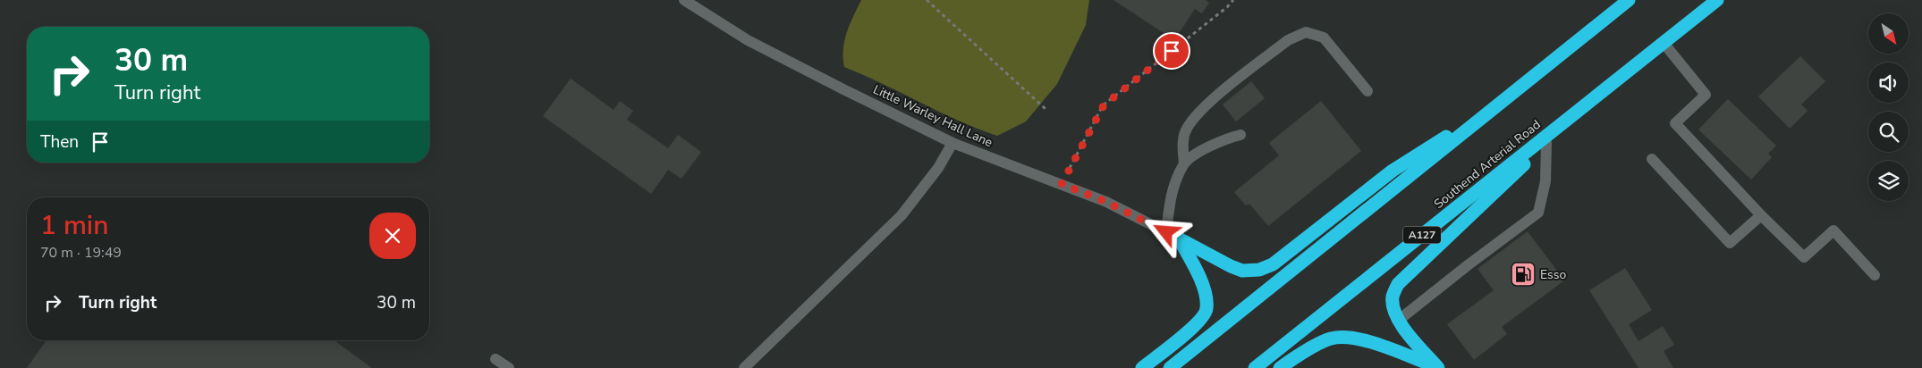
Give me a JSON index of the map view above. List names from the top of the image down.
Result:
{
  "streets": {
    "highway": ["Southend Arterial Road", "A127"],
    "street": ["Little Warley Hall Lane"]
  },
  "places": {
    "fuel station": ["Esso"]
  },
  "north": "bottom right",
  "page": {
    "turn": ["30 m", "Turn right"],
    "then": "Then",
    "heading": ["1 min", "70 m · 19:49"],
    "list": [
      {
        "name": "Turn right",
        "value": "30 m"
      }
    ]
  }
}
